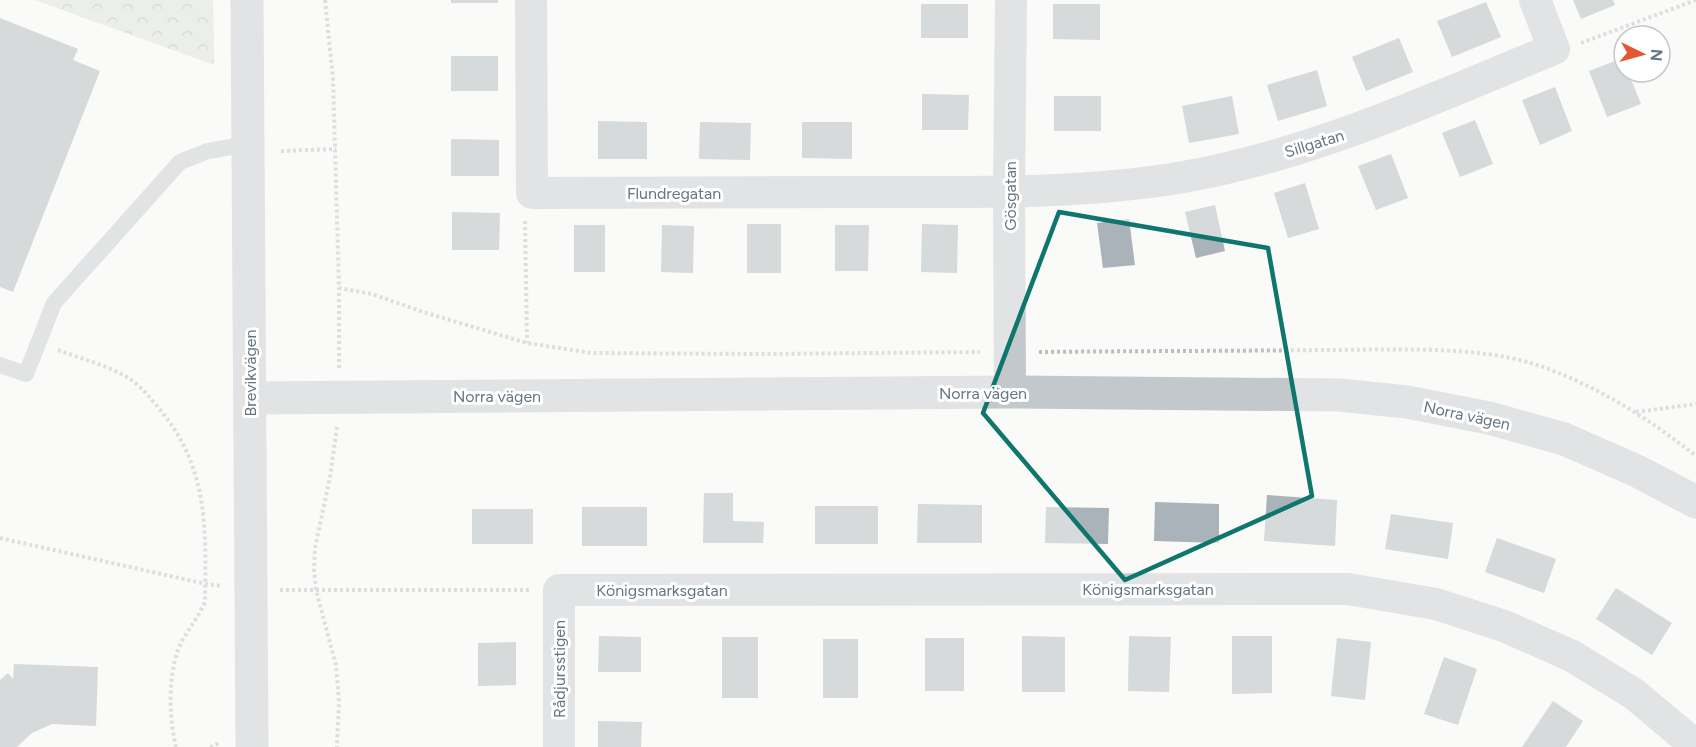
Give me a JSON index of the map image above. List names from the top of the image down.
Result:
{
  "streets": {
    "street": [
      "Sillgatan",
      "Flundregatan",
      "Gösgatan",
      "Brevikvägen",
      "Norra vägen",
      "Königsmarksgatan",
      "Rådjursstigen"
    ]
  },
  "crossings": [
    ["Sillgatan", "Flundregatan"],
    ["Sillgatan", "Gösgatan"],
    ["Flundregatan", "Gösgatan"],
    ["Gösgatan", "Norra vägen"],
    ["Brevikvägen", "Norra vägen"],
    ["Königsmarksgatan", "Rådjursstigen"]
  ],
  "north": "right"
}
